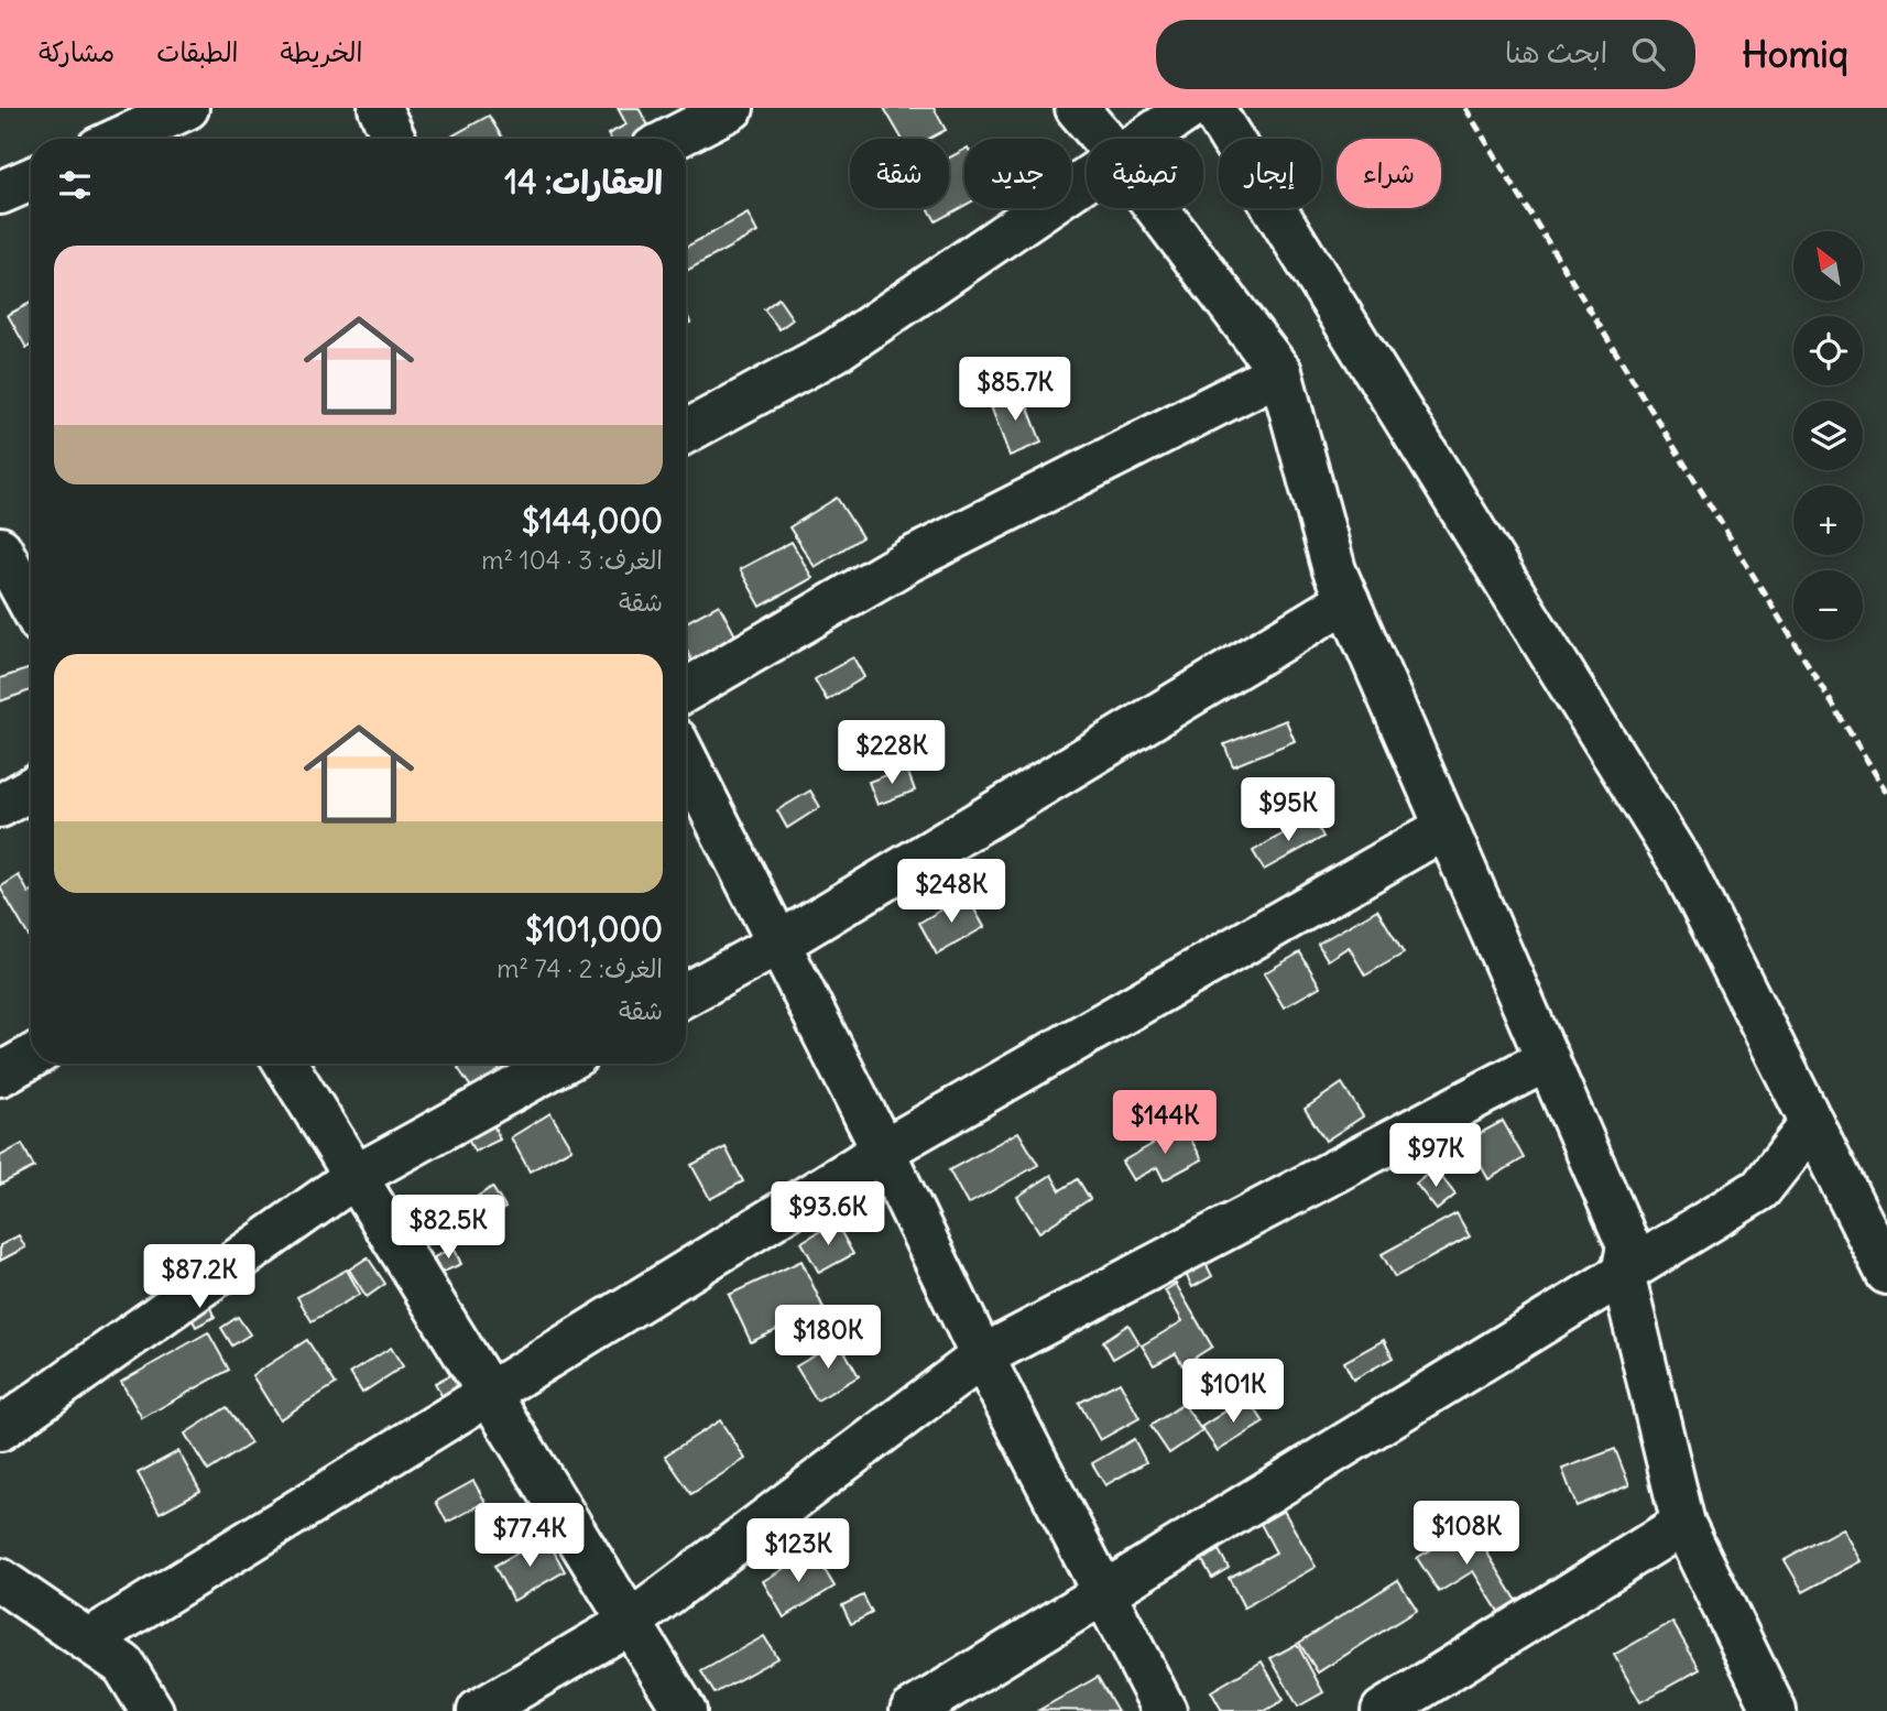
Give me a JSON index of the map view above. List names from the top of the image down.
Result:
{
  "north": "top left",
  "page": {
    "header": "Homiq",
    "search": "ابحث هنا",
    "nav": ["الخريطة", "الطبقات", "مشاركة"],
    "chip": [
      "شراء",
      "إيجار",
      "تصفية",
      "جديد",
      "شقة"
    ],
    "heading": "العقارات: 14",
    "map_buttons": ["+", "−"],
    "list": [
      {
        "name": "$144,000",
        "note": "الغرف: 3 · 104 m² · شقة"
      },
      {
        "name": "$101,000",
        "note": "الغرف: 2 · 74 m² · شقة"
      }
    ],
    "price": [
      "$85.7K",
      "$228K",
      "$95K",
      "$248K",
      "$144K",
      "$97K",
      "$93.6K",
      "$82.5K",
      "$87.2K",
      "$180K",
      "$101K",
      "$108K",
      "$77.4K",
      "$123K"
    ]
  }
}
